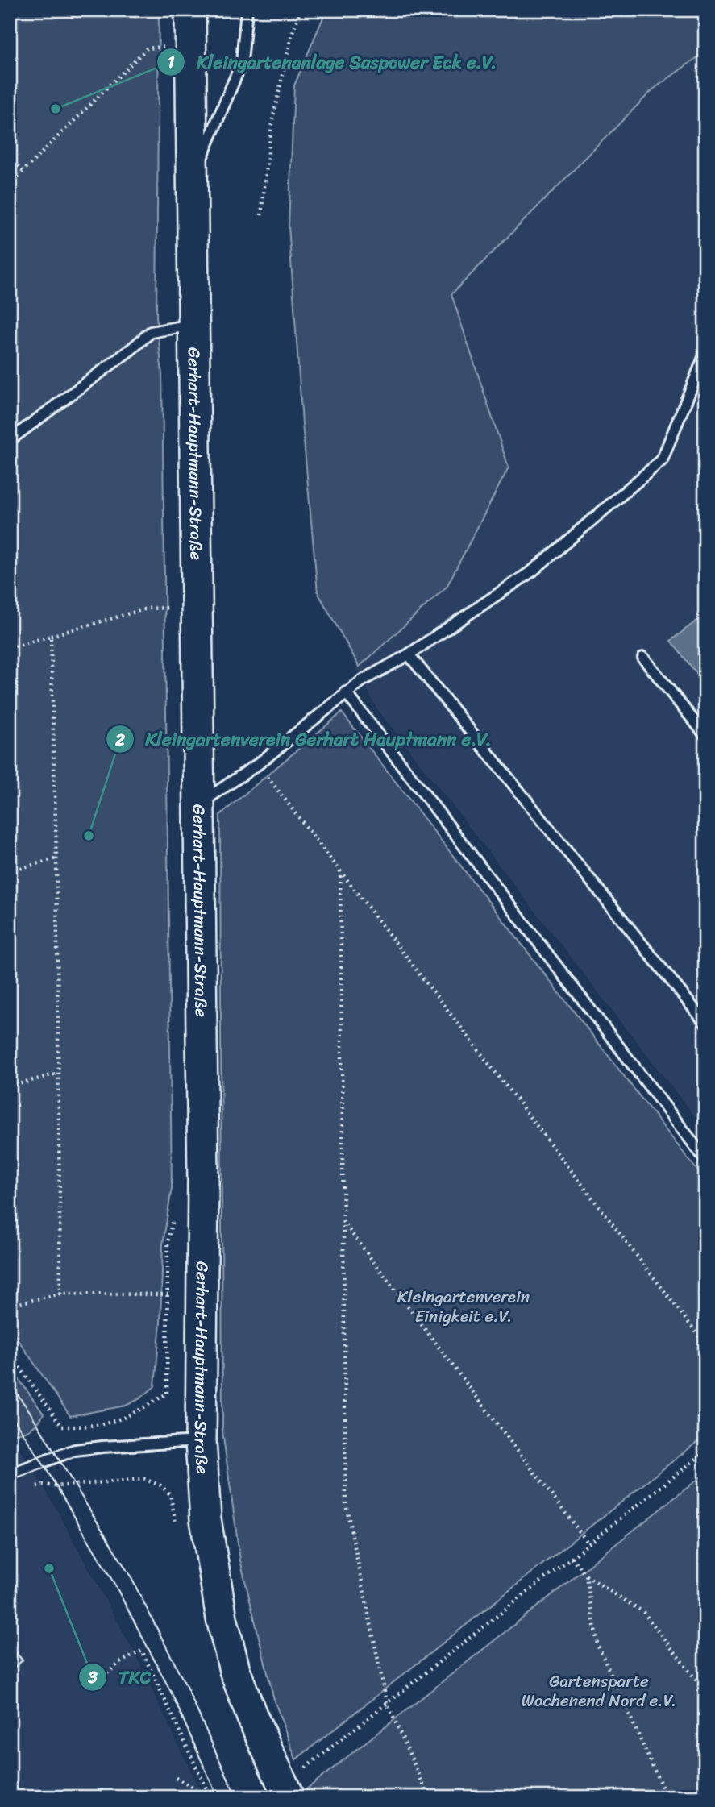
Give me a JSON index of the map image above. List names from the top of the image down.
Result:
{
  "streets": {
    "street": ["Gerhart-Hauptmann-Straße"]
  },
  "parks": ["Kleingartenverein Einigkeit e.V.", "Gartensparte Wochenend Nord e.V."],
  "places": ["Kleingartenanlage Saspower Eck e.V.", "Kleingartenverein Gerhart Hauptmann e.V.", "TKC"]
}
